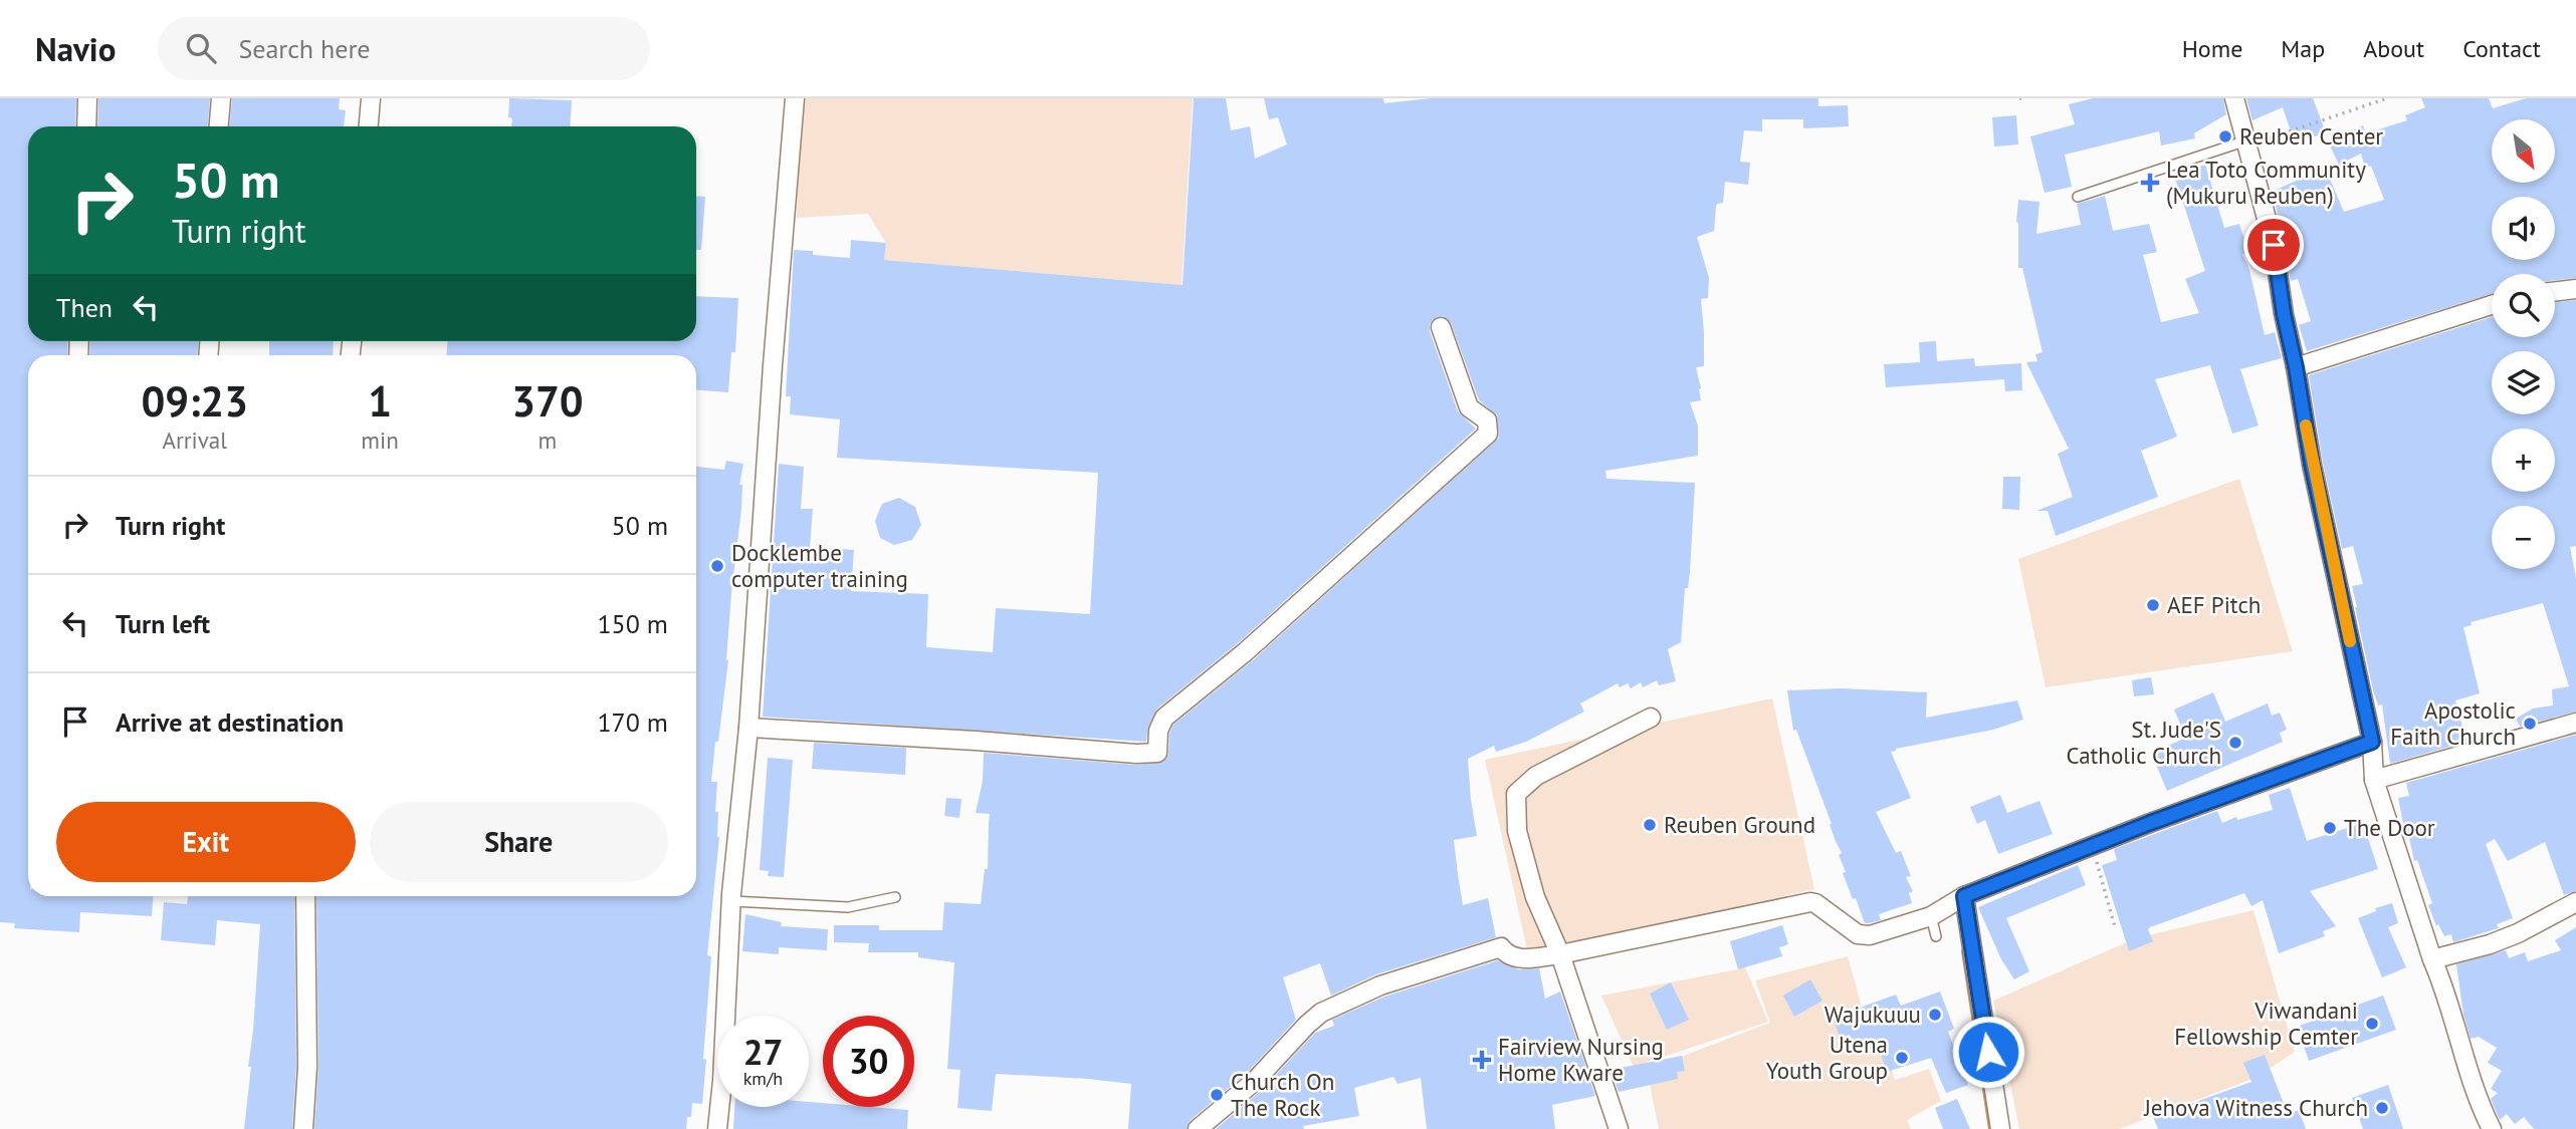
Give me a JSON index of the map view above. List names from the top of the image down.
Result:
{
  "places": {
    "other": [
      "Reuben Center",
      "Docklembe computer training",
      "AEF Pitch",
      "Apostolic Faith Church",
      "St. Jude'S Catholic Church",
      "Reuben Ground",
      "The Door",
      "Wajukuuu",
      "Viwandani Fellowship Cemter",
      "Utena Youth Group",
      "Church On The Rock",
      "Jehova Witness Church"
    ],
    "health": ["Lea Toto Community (Mukuru Reuben)", "Fairview Nursing Home Kware"]
  },
  "north": "bottom right",
  "page": {
    "header": "Navio",
    "search": "Search here",
    "nav": [
      "Home",
      "Map",
      "About",
      "Contact"
    ],
    "map_buttons": ["+", "−"],
    "turn": ["50 m", "Turn right"],
    "then": "Then",
    "eta": [
      "09:23",
      "Arrival",
      "1",
      "min",
      "370",
      "m"
    ],
    "list": [
      {
        "name": "Turn right",
        "value": "50 m"
      },
      {
        "name": "Turn left",
        "value": "150 m"
      },
      {
        "name": "Arrive at destination",
        "value": "170 m"
      }
    ],
    "buttons": ["Exit", "Share"],
    "speed": "27 km/h",
    "limit": "30"
  }
}
